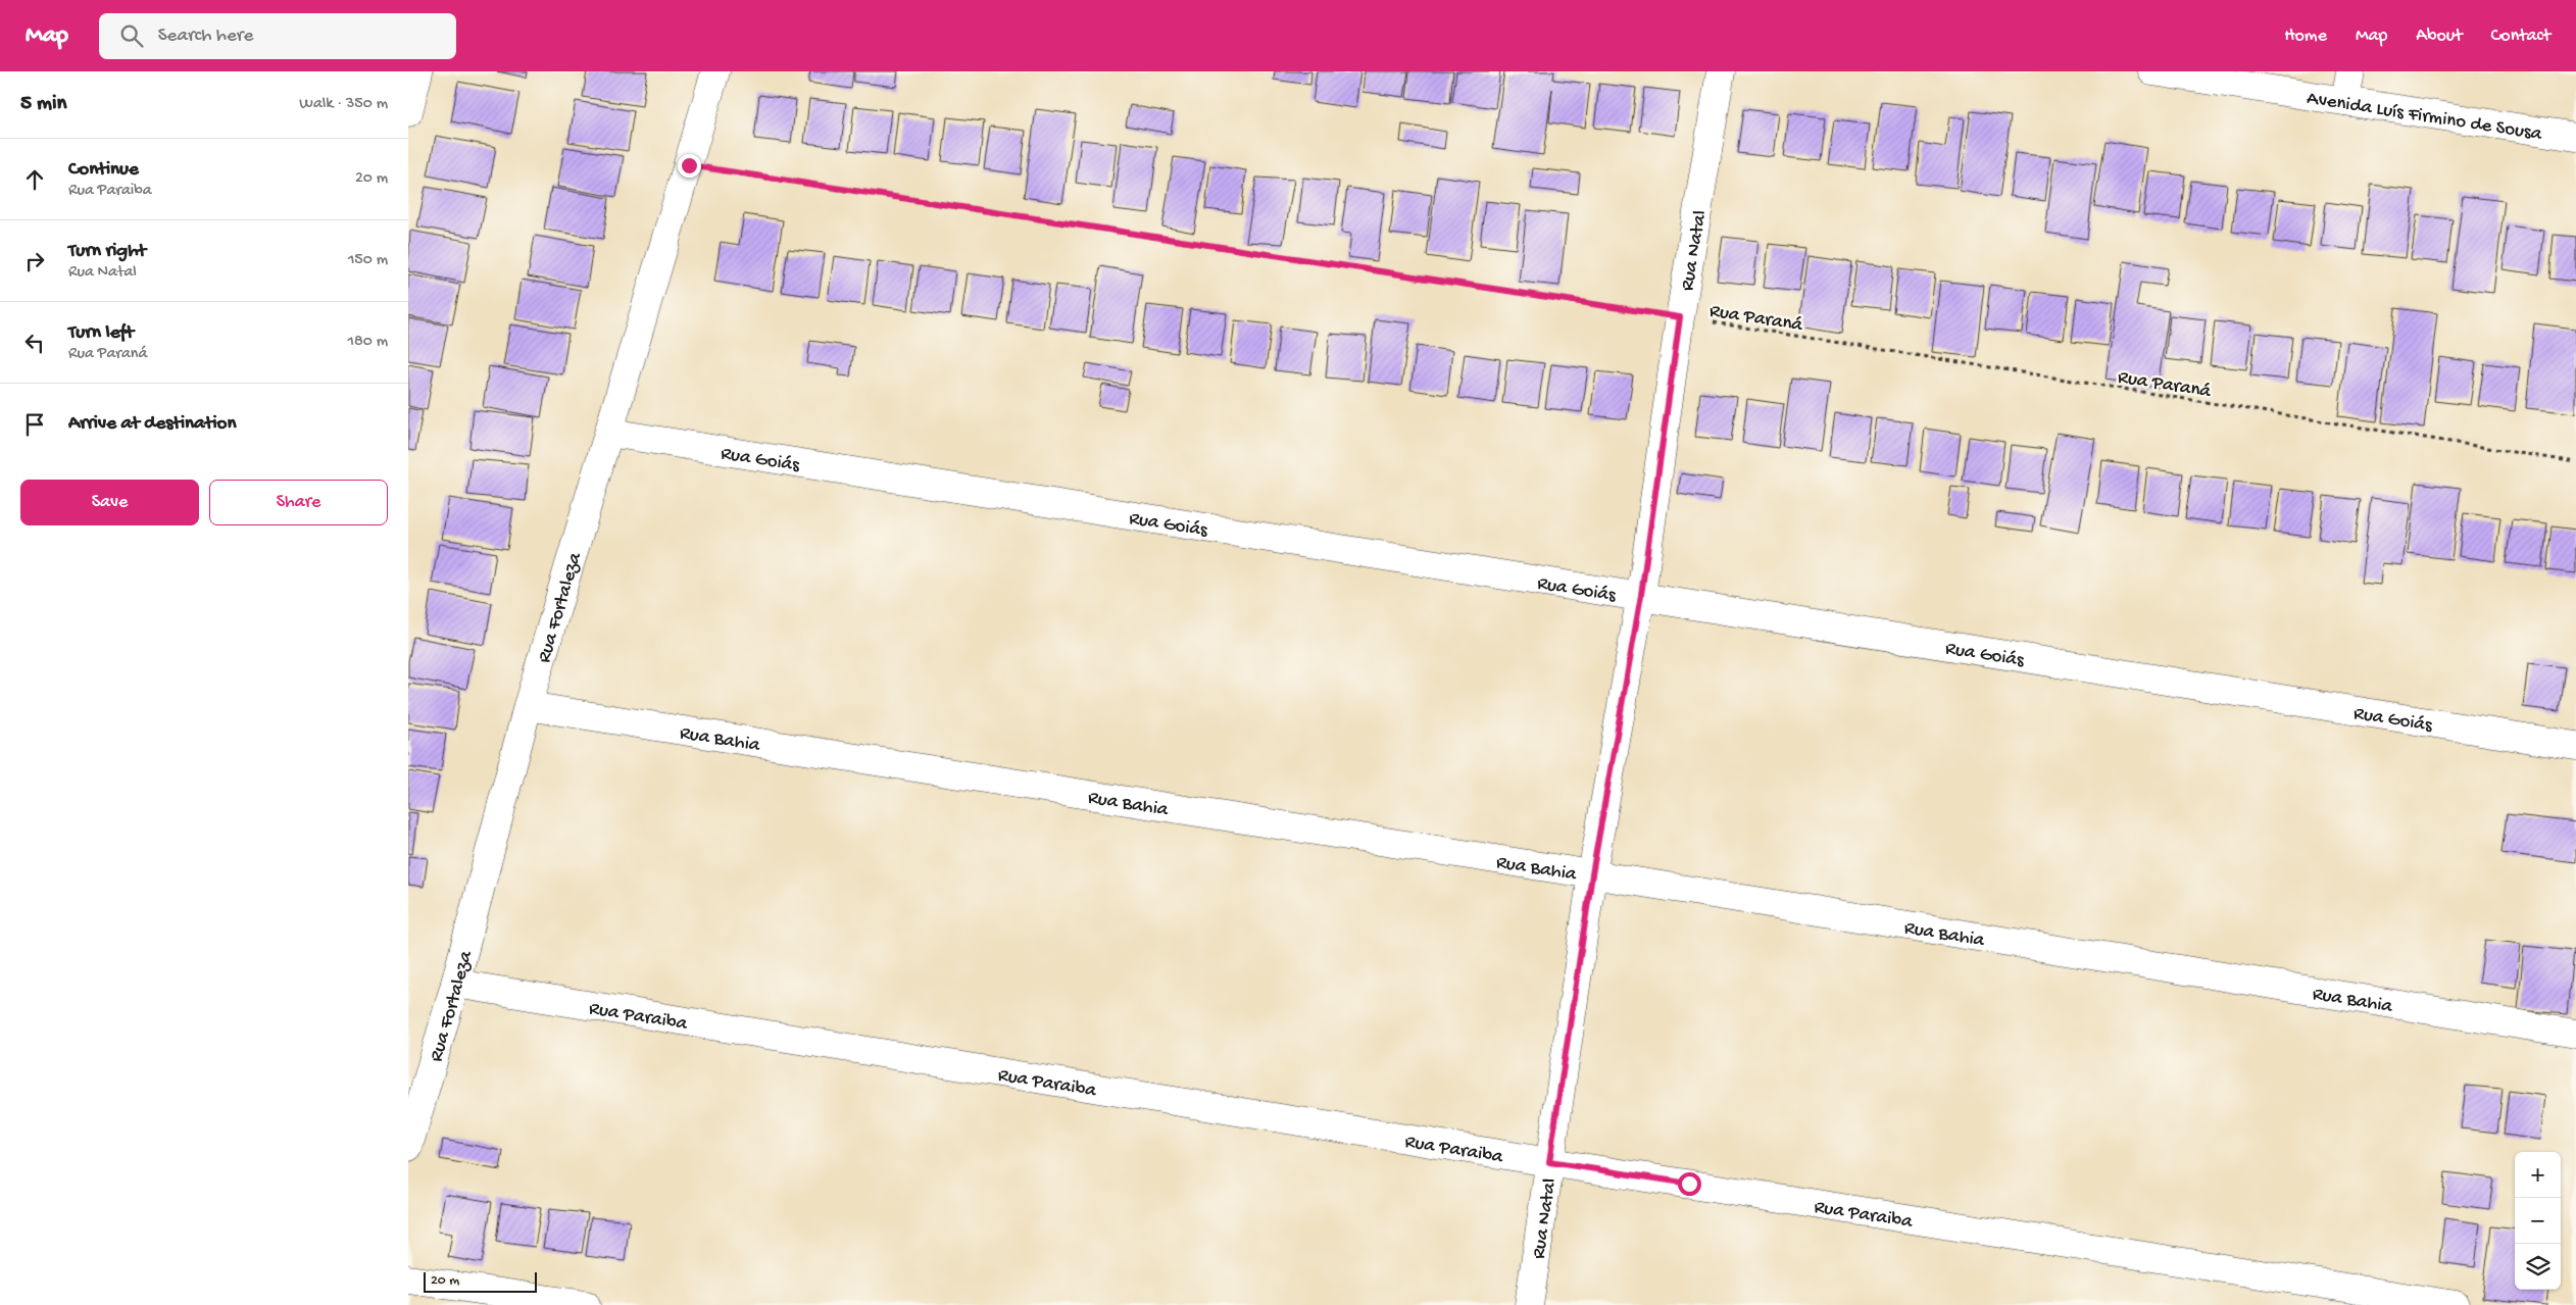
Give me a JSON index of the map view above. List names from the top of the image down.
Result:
{
  "streets": {
    "street": [
      "Avenida Luís Firmino de Sousa",
      "Rua Natal",
      "Rua Goiás",
      "Rua Fortaleza",
      "Rua Bahia",
      "Rua Paraiba"
    ],
    "path": ["Rua Paraná"]
  },
  "crossings": [
    ["Rua Natal", "Rua Paraná"],
    ["Rua Natal", "Rua Goiás"],
    ["Rua Natal", "Rua Bahia"],
    ["Rua Natal", "Rua Paraiba"],
    ["Rua Paraná", "Rua Fortaleza"],
    ["Rua Goiás", "Rua Fortaleza"],
    ["Rua Fortaleza", "Rua Bahia"],
    ["Rua Fortaleza", "Rua Paraiba"]
  ],
  "scale_bar": "20 m",
  "page": {
    "header": "Map",
    "search": "Search here",
    "nav": [
      "Home",
      "Map",
      "About",
      "Contact"
    ],
    "heading": ["5 min", "Walk · 350 m"],
    "list": [
      ["Continue", "Rua Paraiba", "20 m"],
      ["Turn right", "Rua Natal", "150 m"],
      ["Turn left", "Rua Paraná", "180 m"],
      "Arrive at destination"
    ],
    "buttons": ["Save", "Share"],
    "map_buttons": ["+", "−"],
    "scale": "20 m"
  }
}
